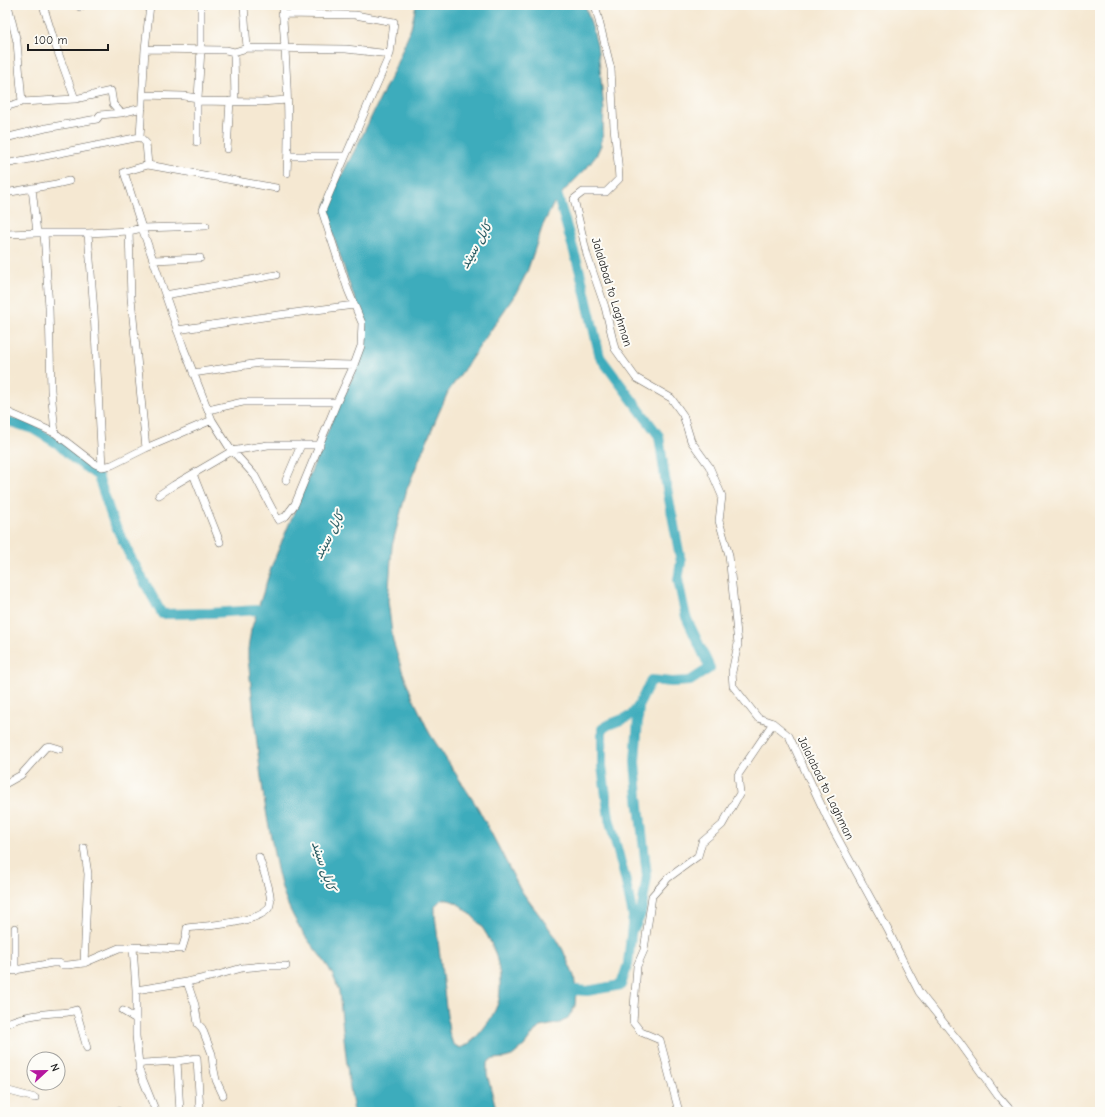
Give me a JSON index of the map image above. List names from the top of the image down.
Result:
{
  "streets": {
    "street": ["Jalalabad to Laghman"]
  },
  "water": ["کابل سيند"],
  "scale_bar": "100 m",
  "north": "right"
}
